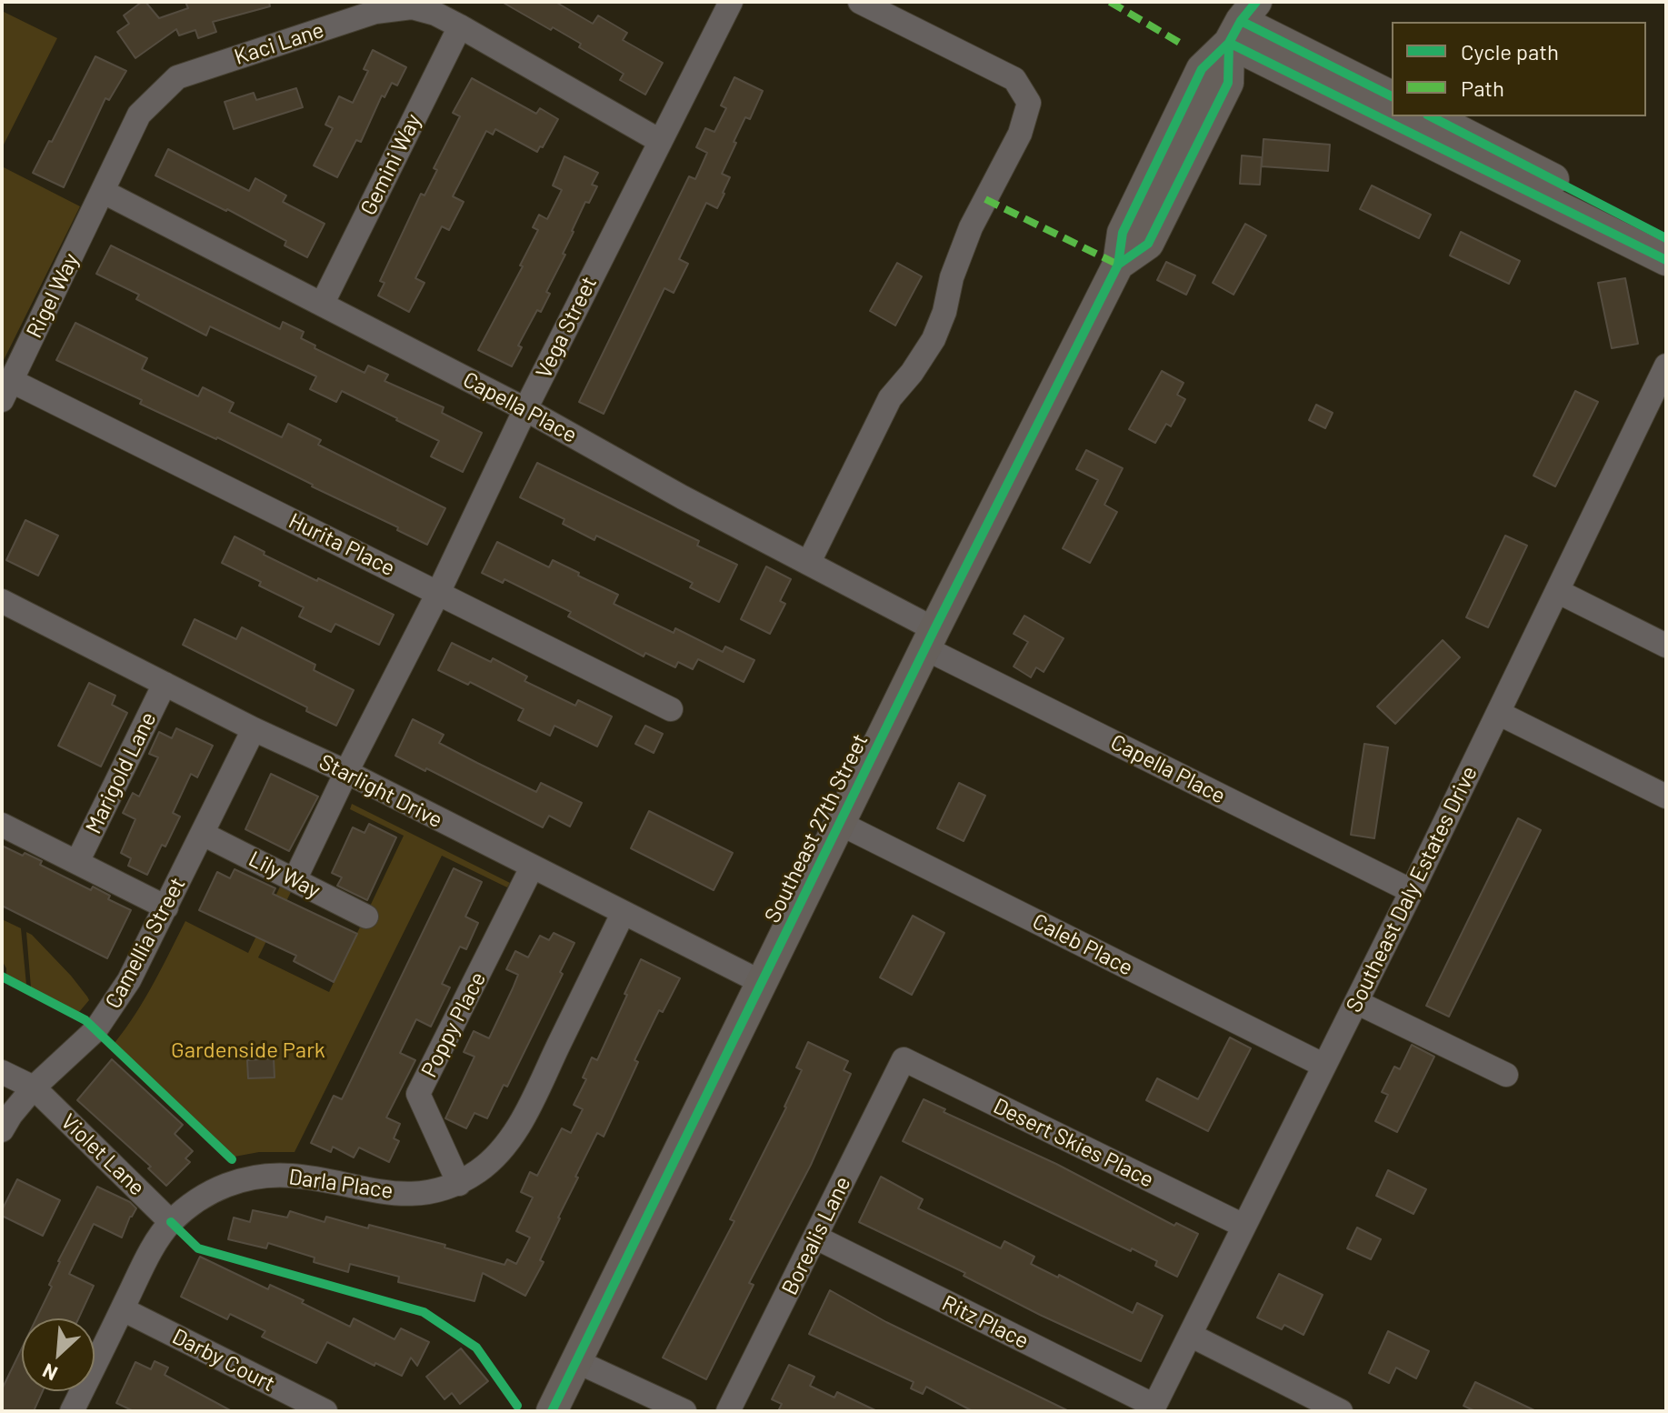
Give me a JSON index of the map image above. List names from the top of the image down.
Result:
{
  "streets": {
    "main road": ["Southeast 27th Street"],
    "street": [
      "Kaci Lane",
      "Gemini Way",
      "Rigel Way",
      "Vega Street",
      "Capella Place",
      "Hurita Place",
      "Marigold Lane",
      "Starlight Drive",
      "Lily Way",
      "Southeast Daly Estates Drive",
      "Camellia Street",
      "Caleb Place",
      "Poppy Place",
      "Desert Skies Place",
      "Violet Lane",
      "Darla Place",
      "Borealis Lane",
      "Ritz Place",
      "Darby Court"
    ]
  },
  "crossings": [
    ["Kaci Lane", "Gemini Way"],
    ["Kaci Lane", "Rigel Way"],
    ["Kaci Lane", "Vega Street"],
    ["Kaci Lane", "Capella Place"],
    ["Gemini Way", "Capella Place"],
    ["Rigel Way", "Capella Place"],
    ["Rigel Way", "Hurita Place"],
    ["Vega Street", "Capella Place"],
    ["Vega Street", "Hurita Place"],
    ["Vega Street", "Starlight Drive"],
    ["Vega Street", "Lily Way"],
    ["Capella Place", "Southeast 27th Street"],
    ["Capella Place", "Southeast Daly Estates Drive"],
    ["Marigold Lane", "Starlight Drive"],
    ["Starlight Drive", "Southeast 27th Street"],
    ["Starlight Drive", "Camellia Street"],
    ["Starlight Drive", "Poppy Place"],
    ["Starlight Drive", "Darla Place"],
    ["Southeast 27th Street", "Caleb Place"],
    ["Lily Way", "Camellia Street"],
    ["Southeast Daly Estates Drive", "Caleb Place"],
    ["Southeast Daly Estates Drive", "Desert Skies Place"],
    ["Southeast Daly Estates Drive", "Ritz Place"],
    ["Camellia Street", "Violet Lane"],
    ["Poppy Place", "Darla Place"],
    ["Desert Skies Place", "Borealis Lane"],
    ["Violet Lane", "Darla Place"],
    ["Darla Place", "Darby Court"],
    ["Borealis Lane", "Ritz Place"]
  ],
  "parks": ["Gardenside Park"],
  "legend": ["Cycle path", "Path"],
  "north": "bottom left"
}
